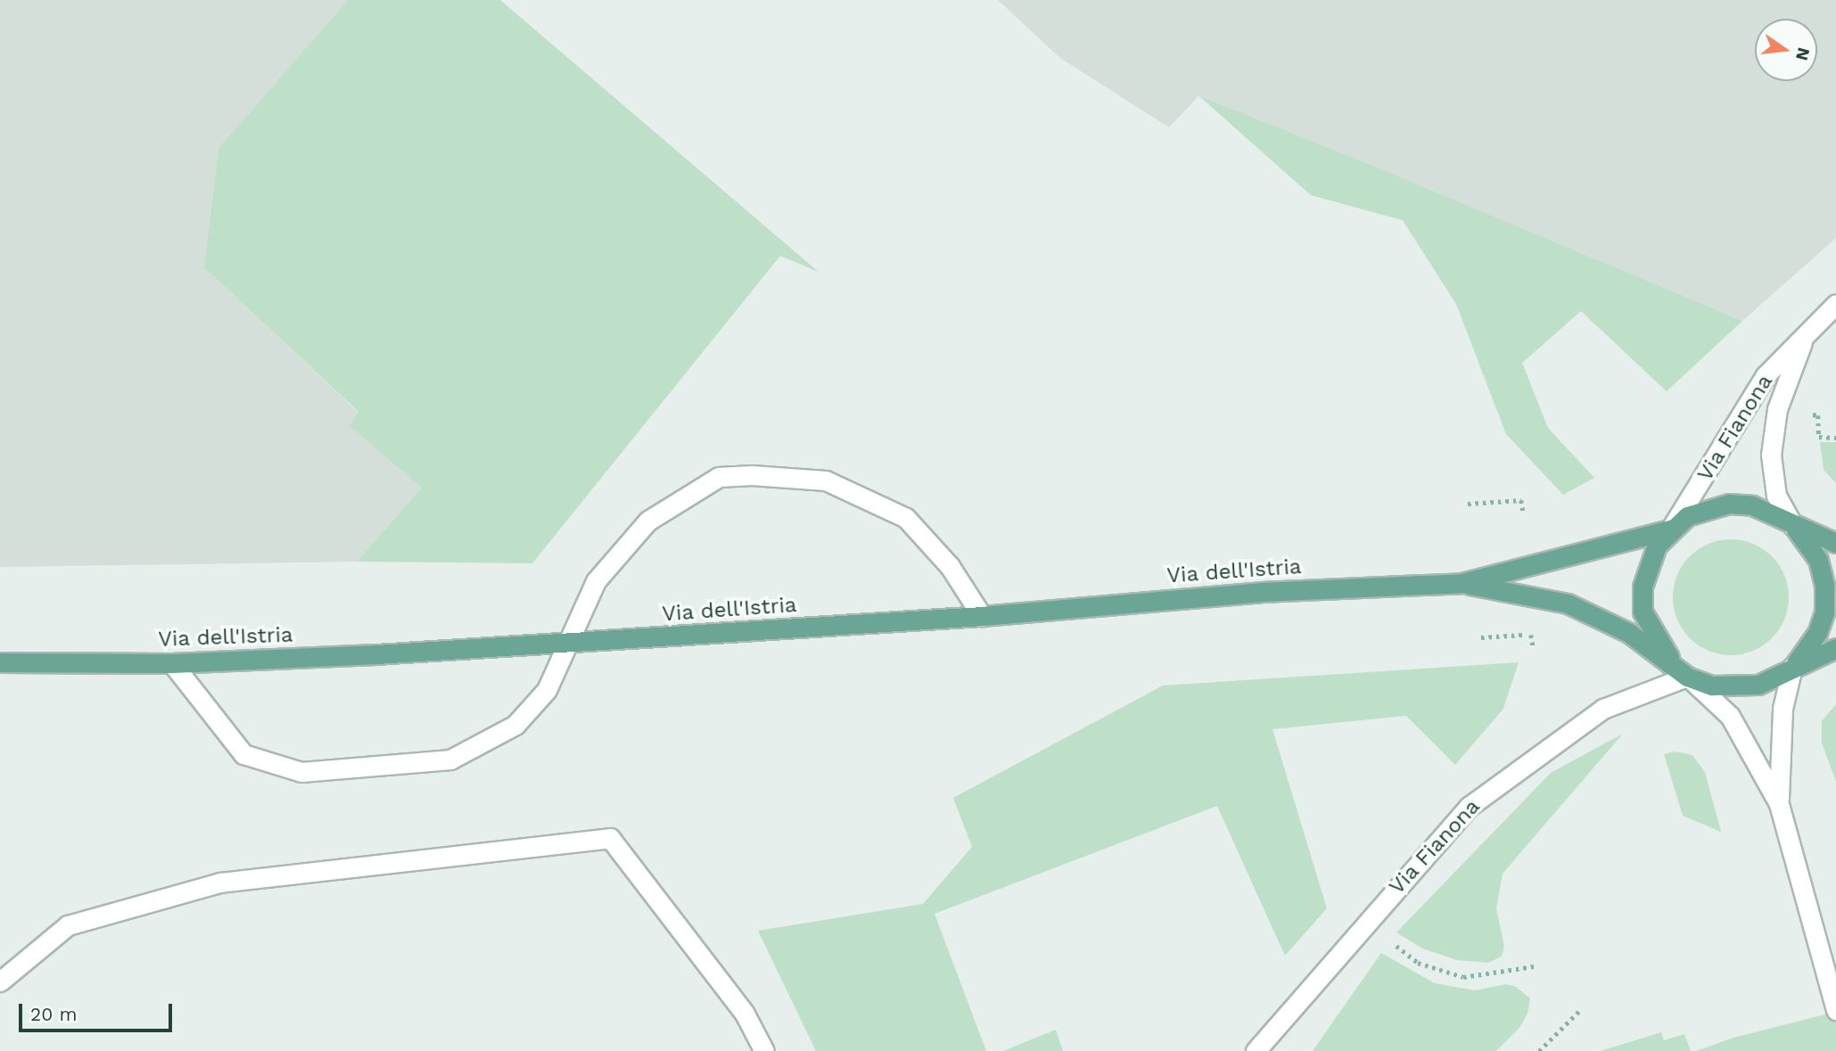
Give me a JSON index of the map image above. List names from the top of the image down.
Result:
{
  "streets": {
    "main road": ["Via dell'Istria"],
    "street": ["Via Fianona"]
  },
  "crossings": [
    ["Via Fianona", "Via dell'Istria"]
  ],
  "scale_bar": "20 m",
  "north": "right"
}
